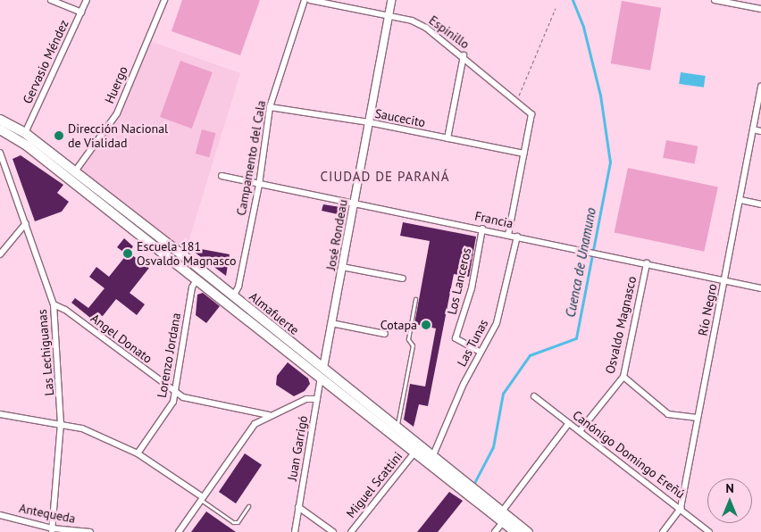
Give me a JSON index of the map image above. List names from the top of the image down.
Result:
{
  "streets": {
    "main road": ["Almafuerte"],
    "street": [
      "Espinillo",
      "Gervasio Méndez",
      "Huergo",
      "Saucecito",
      "Campamento del Cala",
      "Francia",
      "José Rondeau",
      "Los Lanceros",
      "Río Negro",
      "Osvaldo Magnasco",
      "Angel Donato",
      "Las Tunas",
      "Las Lechiguanas",
      "Lorenzo Jordana",
      "Juan Garrigó",
      "Canónigo Domingo Ereñú",
      "Miguel Scattini",
      "Antequeda"
    ]
  },
  "crossings": [
    ["Espinillo", "Saucecito"],
    ["Espinillo", "José Rondeau"],
    ["Gervasio Méndez", "Almafuerte"],
    ["Huergo", "Almafuerte"],
    ["Saucecito", "Campamento del Cala"],
    ["Saucecito", "José Rondeau"],
    ["Campamento del Cala", "Francia"],
    ["Campamento del Cala", "Almafuerte"],
    ["Francia", "José Rondeau"],
    ["Francia", "Los Lanceros"],
    ["Francia", "Río Negro"],
    ["Francia", "Osvaldo Magnasco"],
    ["Francia", "Las Tunas"],
    ["José Rondeau", "Almafuerte"],
    ["José Rondeau", "Juan Garrigó"],
    ["Los Lanceros", "Las Tunas"],
    ["Río Negro", "Canónigo Domingo Ereñú"],
    ["Almafuerte", "Las Tunas"],
    ["Almafuerte", "Lorenzo Jordana"],
    ["Almafuerte", "Juan Garrigó"],
    ["Almafuerte", "Miguel Scattini"],
    ["Osvaldo Magnasco", "Canónigo Domingo Ereñú"],
    ["Angel Donato", "Las Lechiguanas"],
    ["Angel Donato", "Lorenzo Jordana"],
    ["Las Lechiguanas", "Antequeda"]
  ],
  "districts": ["CIUDAD DE PARANÁ"],
  "water": ["Cuenca de Unamuno"],
  "places": ["Dirección Nacional de Vialidad", "Escuela 181 Osvaldo Magnasco", "Cotapa"],
  "north": "top"
}
